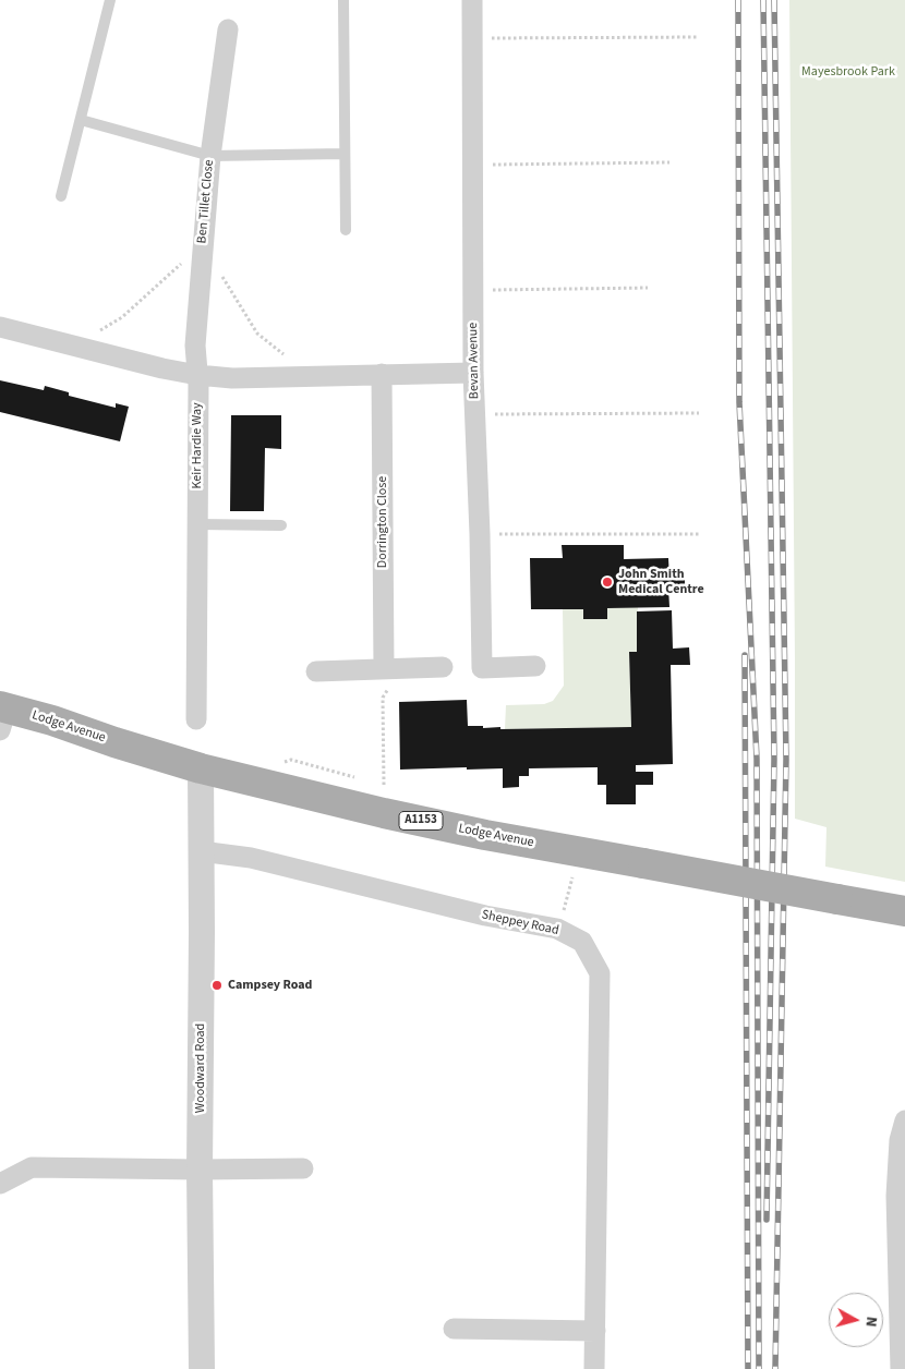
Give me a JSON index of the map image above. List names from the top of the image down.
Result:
{
  "streets": {
    "main road": ["Lodge Avenue", "A1153"],
    "street": [
      "Ben Tillet Close",
      "Bevan Avenue",
      "Keir Hardie Way",
      "Dorrington Close",
      "Sheppey Road",
      "Woodward Road"
    ]
  },
  "crossings": [
    ["Ben Tillet Close", "Keir Hardie Way"],
    ["Lodge Avenue", "Woodward Road"],
    ["Sheppey Road", "Woodward Road"]
  ],
  "parks": ["Mayesbrook Park"],
  "places": ["John Smith Medical Centre", "Campsey Road"],
  "north": "right"
}
